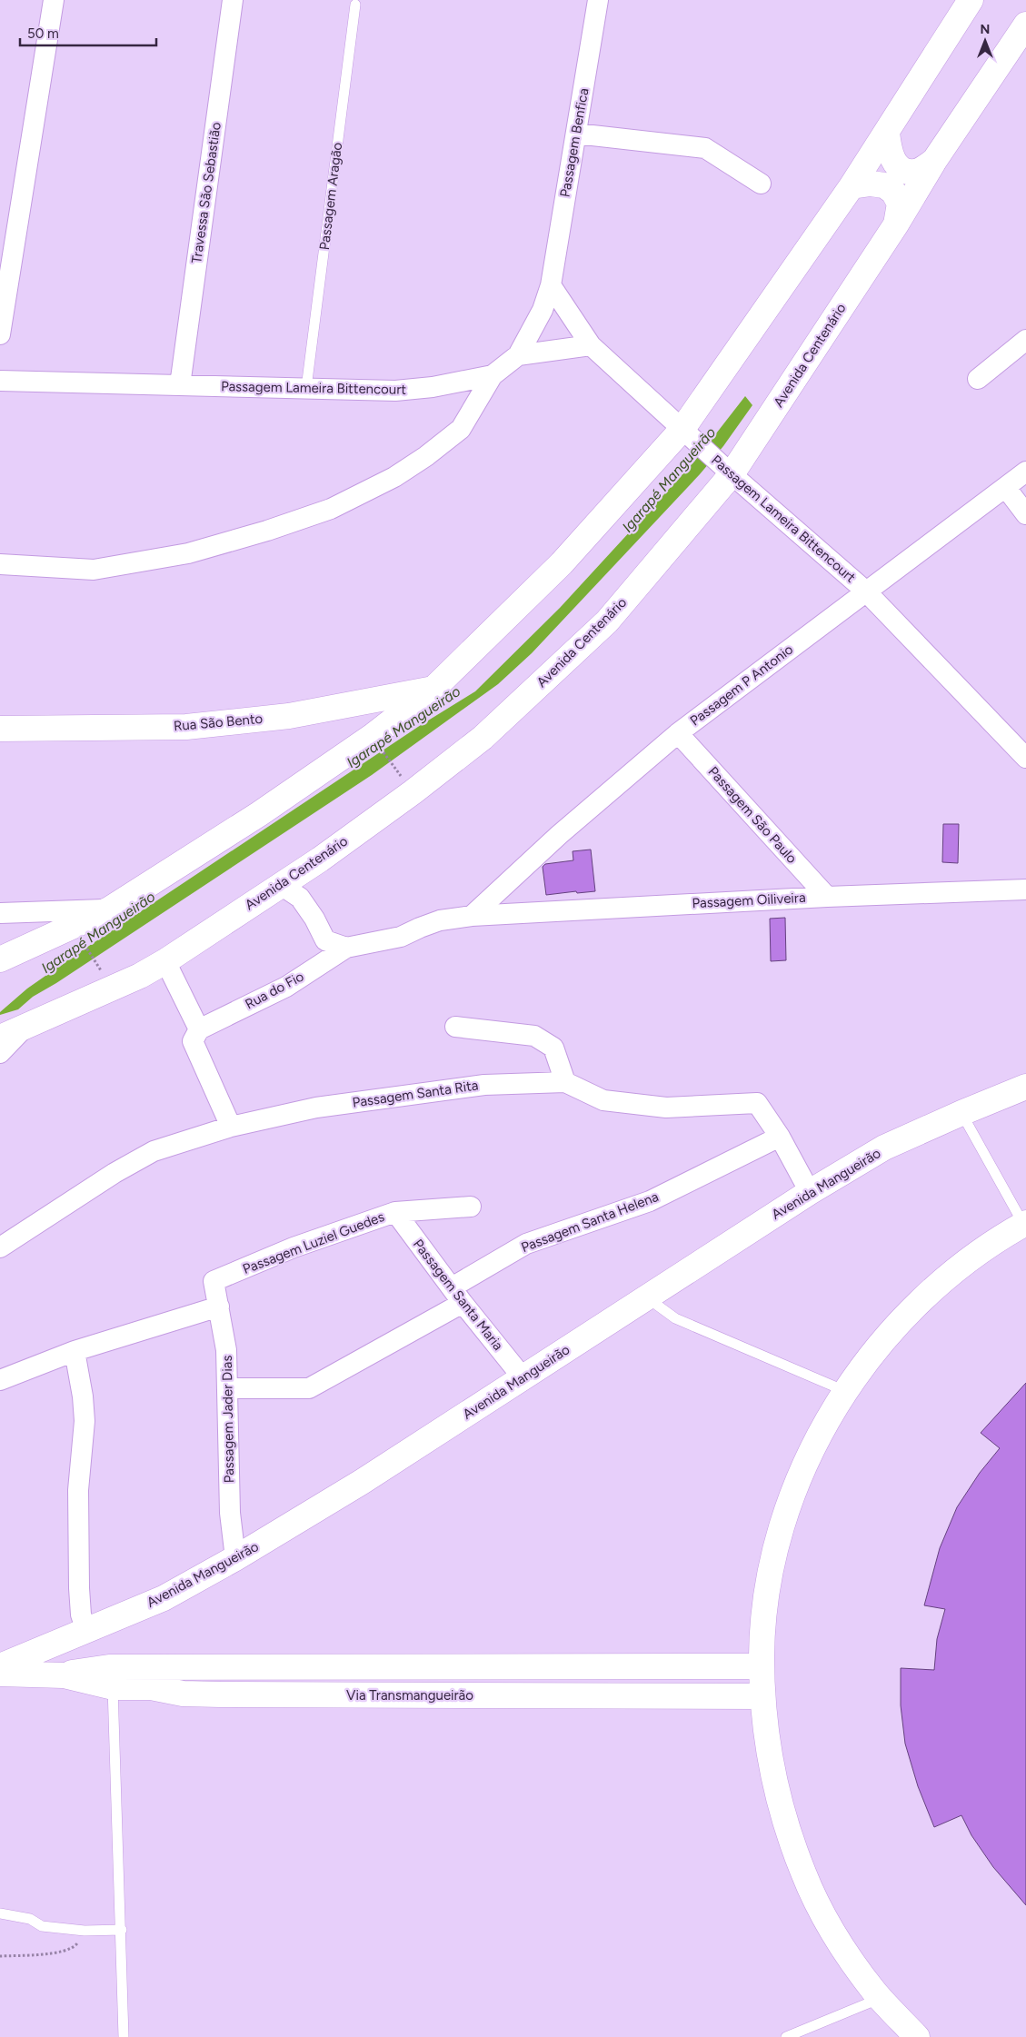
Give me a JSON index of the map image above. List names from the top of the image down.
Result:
{
  "streets": {
    "street": [
      "Passagem Benfica",
      "Travessa São Sebastião",
      "Avenida Centenário",
      "Passagem Lameira Bittencourt",
      "Passagem P Antonio",
      "Rua São Bento",
      "Passagem São Paulo",
      "Passagem Oiliveira",
      "Rua do Fio",
      "Passagem Santa Rita",
      "Avenida Mangueirão",
      "Passagem Santa Helena",
      "Passagem Luziel Guedes",
      "Passagem Santa Maria",
      "Passagem Jader Dias",
      "Via Transmangueirão"
    ],
    "lane": ["Passagem Aragão"]
  },
  "crossings": [
    ["Passagem Benfica", "Passagem Lameira Bittencourt"],
    ["Travessa São Sebastião", "Passagem Lameira Bittencourt"],
    ["Passagem Aragão", "Passagem Lameira Bittencourt"],
    ["Avenida Centenário", "Passagem Lameira Bittencourt"],
    ["Passagem Lameira Bittencourt", "Passagem P Antonio"],
    ["Passagem P Antonio", "Passagem São Paulo"],
    ["Passagem P Antonio", "Passagem Oiliveira"],
    ["Passagem São Paulo", "Passagem Oiliveira"],
    ["Passagem Oiliveira", "Rua do Fio"],
    ["Passagem Santa Rita", "Avenida Mangueirão"],
    ["Passagem Santa Rita", "Passagem Santa Helena"],
    ["Avenida Mangueirão", "Passagem Santa Maria"],
    ["Avenida Mangueirão", "Passagem Jader Dias"],
    ["Passagem Santa Helena", "Passagem Santa Maria"],
    ["Passagem Santa Helena", "Passagem Jader Dias"],
    ["Passagem Luziel Guedes", "Passagem Santa Maria"],
    ["Passagem Luziel Guedes", "Passagem Jader Dias"]
  ],
  "water": ["Igarapé Mangueirão"],
  "scale_bar": "50 m",
  "north": "top"
}
